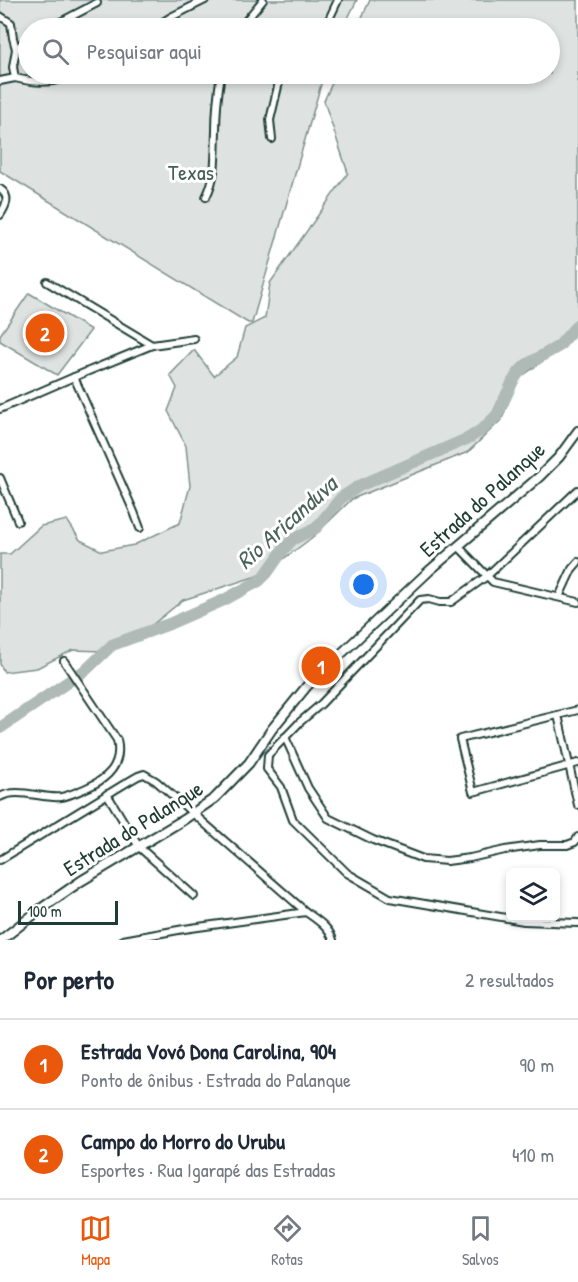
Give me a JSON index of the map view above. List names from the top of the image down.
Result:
{
  "streets": {
    "street": ["Estrada do Palanque"]
  },
  "water": ["Rio Aricanduva"],
  "parks": ["Texas"],
  "scale_bar": "100 m",
  "page": {
    "search": "Pesquisar aqui",
    "pins": ["2", "1"],
    "scale": "100 m",
    "heading": ["Por perto", "2 resultados"],
    "list": [
      {
        "mark": "1",
        "name": "Estrada Vovó Dona Carolina, 904",
        "note": "Ponto de ônibus · Estrada do Palanque",
        "value": "90 m"
      },
      {
        "mark": "2",
        "name": "Campo do Morro do Urubu",
        "note": "Esportes · Rua Igarapé das Estradas",
        "value": "410 m"
      }
    ],
    "nav": ["Mapa", "Rotas", "Salvos"]
  }
}
